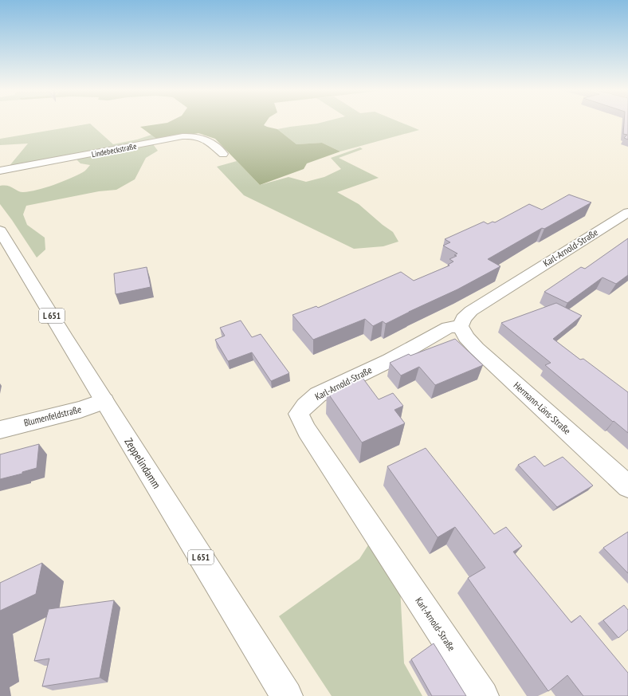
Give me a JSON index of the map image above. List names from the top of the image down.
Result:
{
  "streets": {
    "street": [
      "Lindebeckstraße",
      "Karl-Arnold-Straße",
      "L 651",
      "Hermann-Löns-Straße",
      "Blumenfeldstraße",
      "Zeppelindamm"
    ]
  },
  "crossings": [
    ["Karl-Arnold-Straße", "Hermann-Löns-Straße"],
    ["Blumenfeldstraße", "Zeppelindamm"]
  ]
}
